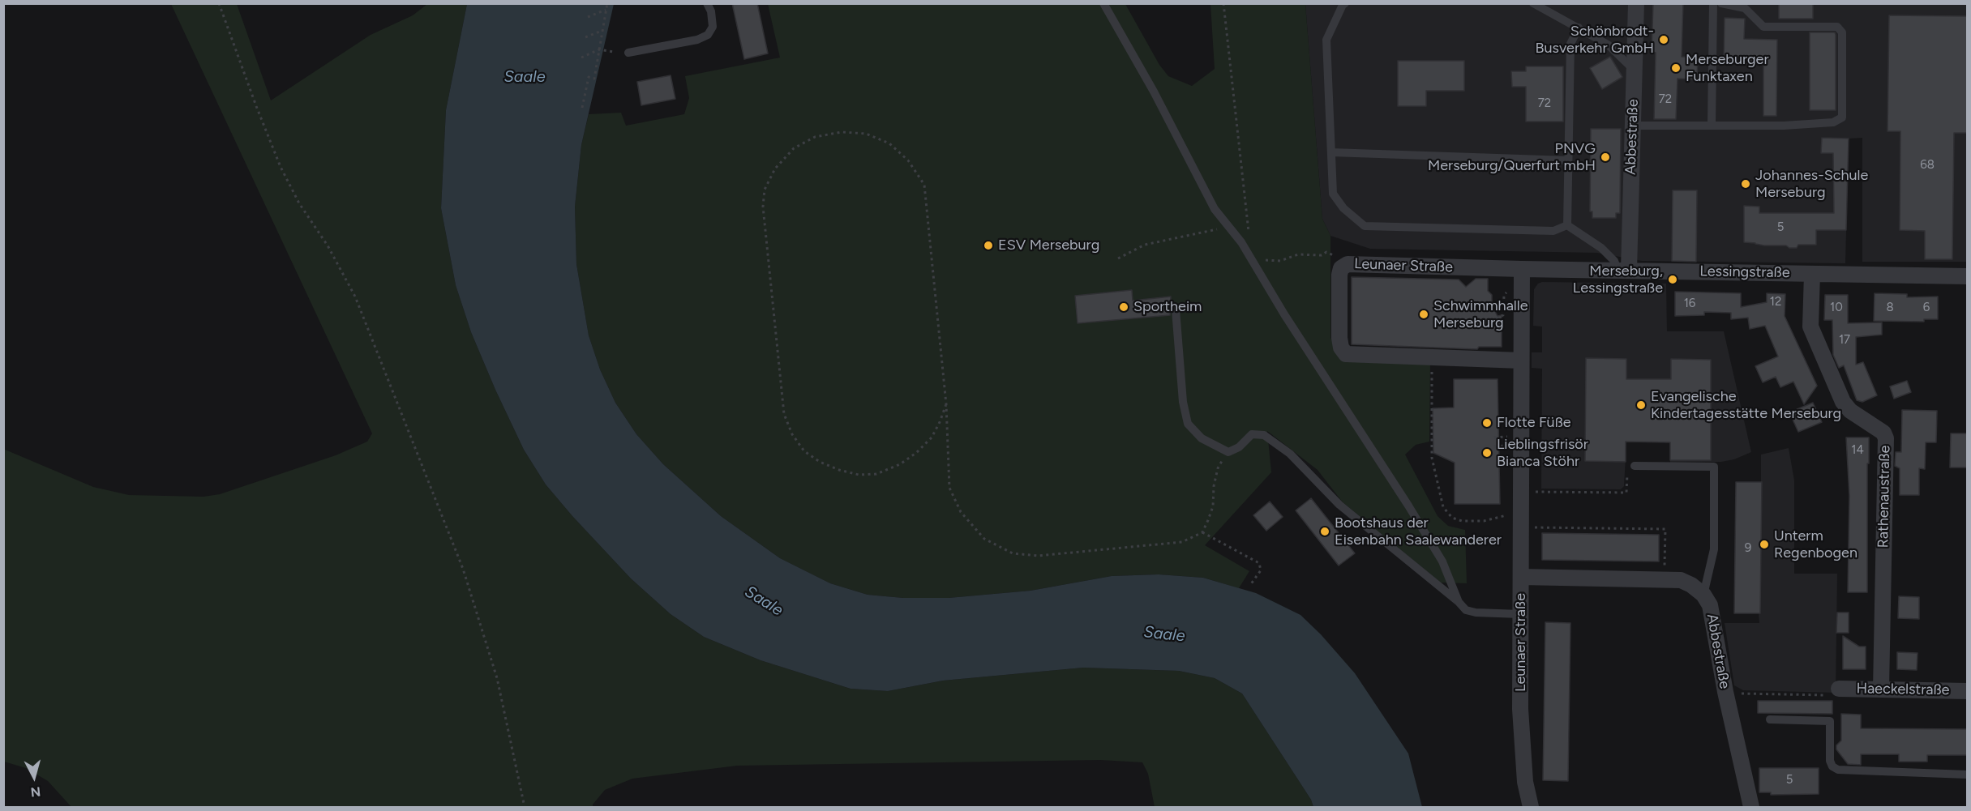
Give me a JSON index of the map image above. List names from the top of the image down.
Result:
{
  "streets": {
    "street": [
      "Abbestraße",
      "Leunaer Straße",
      "Lessingstraße",
      "Rathenaustraße",
      "Haeckelstraße"
    ]
  },
  "crossings": [
    ["Abbestraße", "Leunaer Straße"],
    ["Abbestraße", "Lessingstraße"],
    ["Leunaer Straße", "Lessingstraße"],
    ["Lessingstraße", "Rathenaustraße"],
    ["Rathenaustraße", "Haeckelstraße"]
  ],
  "water": ["Saale"],
  "places": [
    "Schönbrodt- Busverkehr GmbH",
    "Merseburger Funktaxen",
    "PNVG Merseburg/Querfurt mbH",
    "Johannes-Schule Merseburg",
    "ESV Merseburg",
    "Merseburg, Lessingstraße",
    "Sportheim",
    "Schwimmhalle Merseburg",
    "Evangelische Kindertagesstätte Merseburg",
    "Flotte Füße",
    "Lieblingsfrisör Bianca Stöhr",
    "Bootshaus der Eisenbahn Saalewanderer",
    "Unterm Regenbogen"
  ],
  "house_numbers": [
    "72",
    "72",
    "68",
    "5",
    "12",
    "16",
    "10",
    "8",
    "6",
    "17",
    "14",
    "9",
    "5"
  ],
  "north": "bottom"
}
